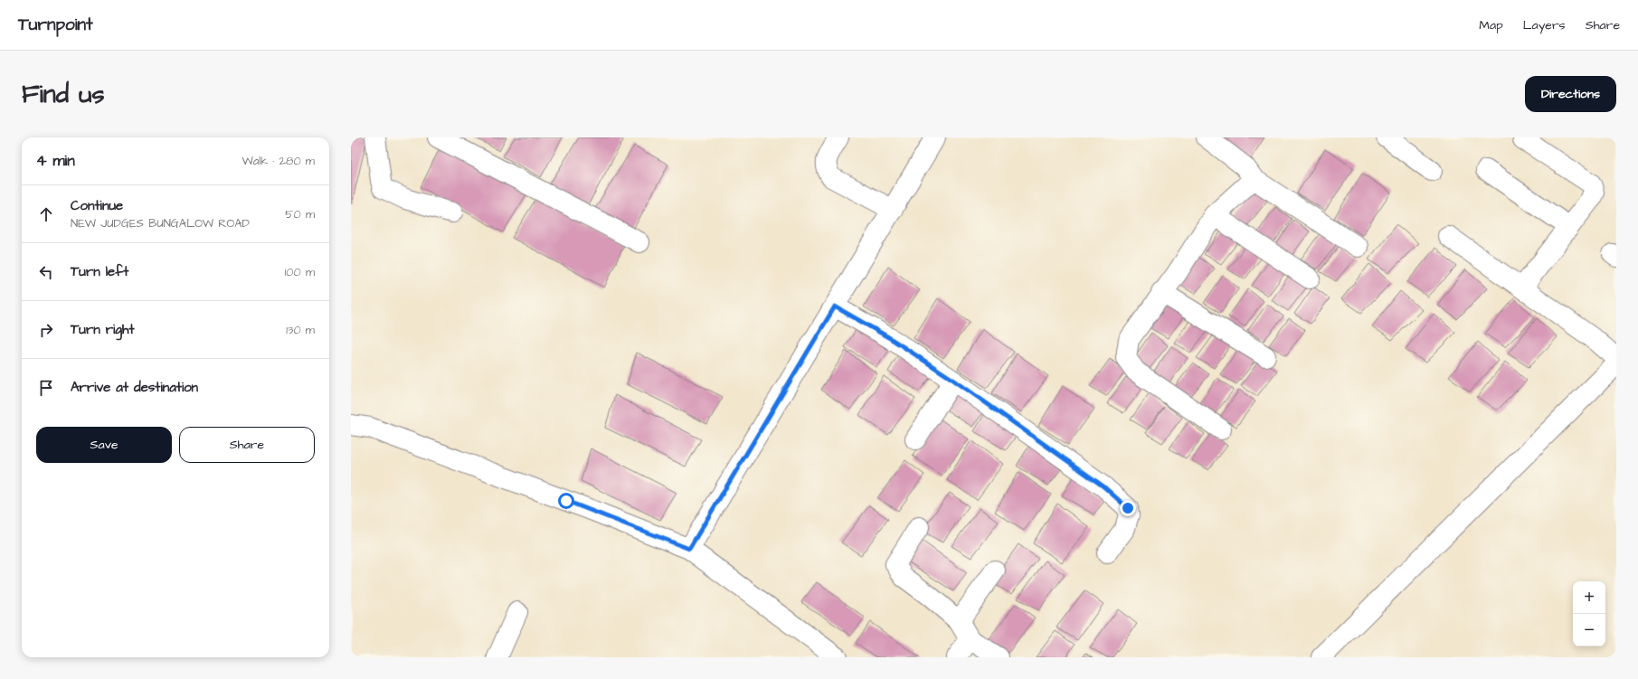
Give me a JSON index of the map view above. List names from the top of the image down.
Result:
{
  "page": {
    "header": "Turnpoint",
    "nav": ["Map", "Layers", "Share"],
    "buttons": [
      "Directions",
      ["Save", "Share"]
    ],
    "title": "Find us",
    "heading": ["4 min", "Walk · 280 m"],
    "list": [
      ["Continue", "NEW JUDGES BUNGALOW ROAD", "50 m"],
      ["Turn left", "100 m"],
      ["Turn right", "130 m"],
      "Arrive at destination"
    ],
    "map_buttons": ["+", "−"]
  }
}
